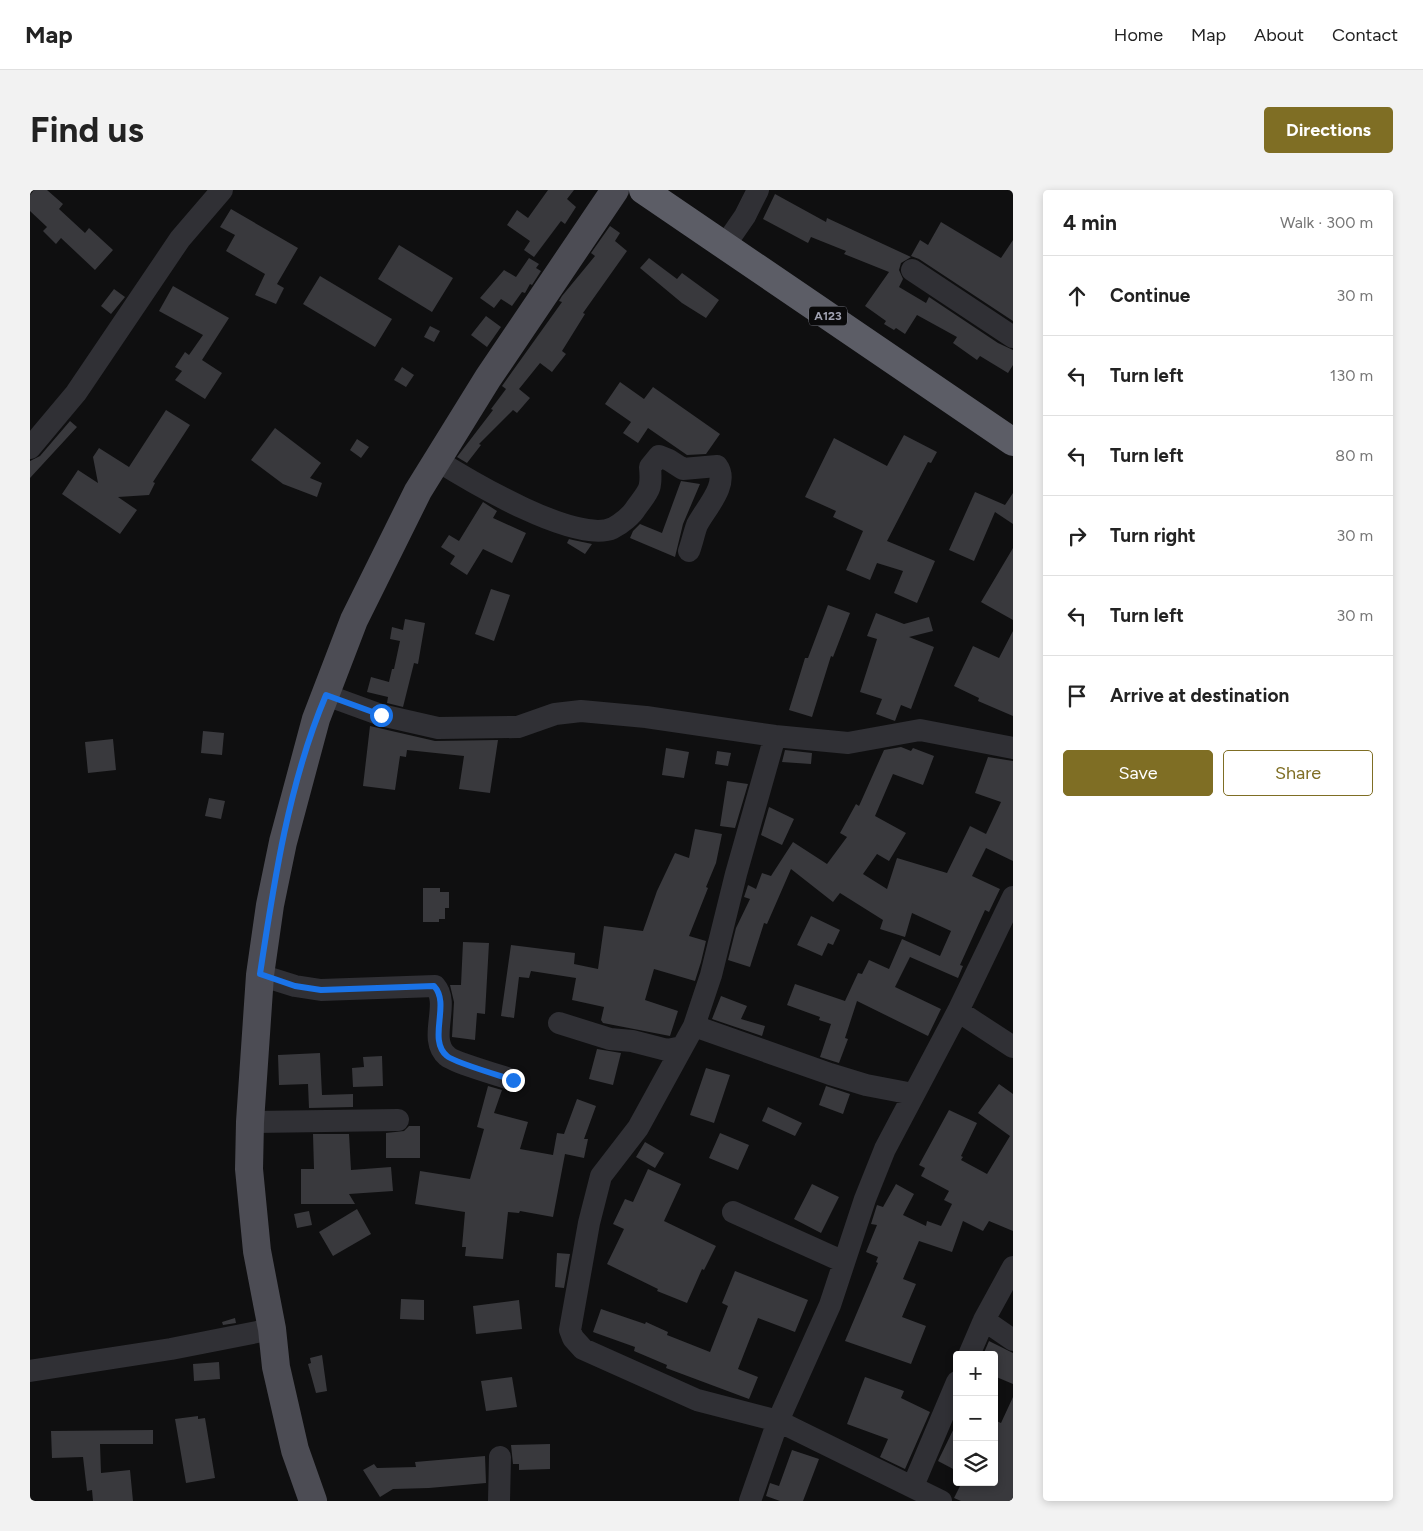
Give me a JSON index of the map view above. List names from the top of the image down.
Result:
{
  "streets": {
    "highway": ["A123"]
  },
  "page": {
    "header": "Map",
    "nav": [
      "Home",
      "Map",
      "About",
      "Contact"
    ],
    "buttons": [
      "Directions",
      ["Save", "Share"]
    ],
    "title": "Find us",
    "heading": ["4 min", "Walk · 300 m"],
    "list": [
      ["Continue", "30 m"],
      ["Turn left", "130 m"],
      ["Turn left", "80 m"],
      ["Turn right", "30 m"],
      ["Turn left", "30 m"],
      "Arrive at destination"
    ],
    "map_buttons": ["+", "−"]
  }
}
